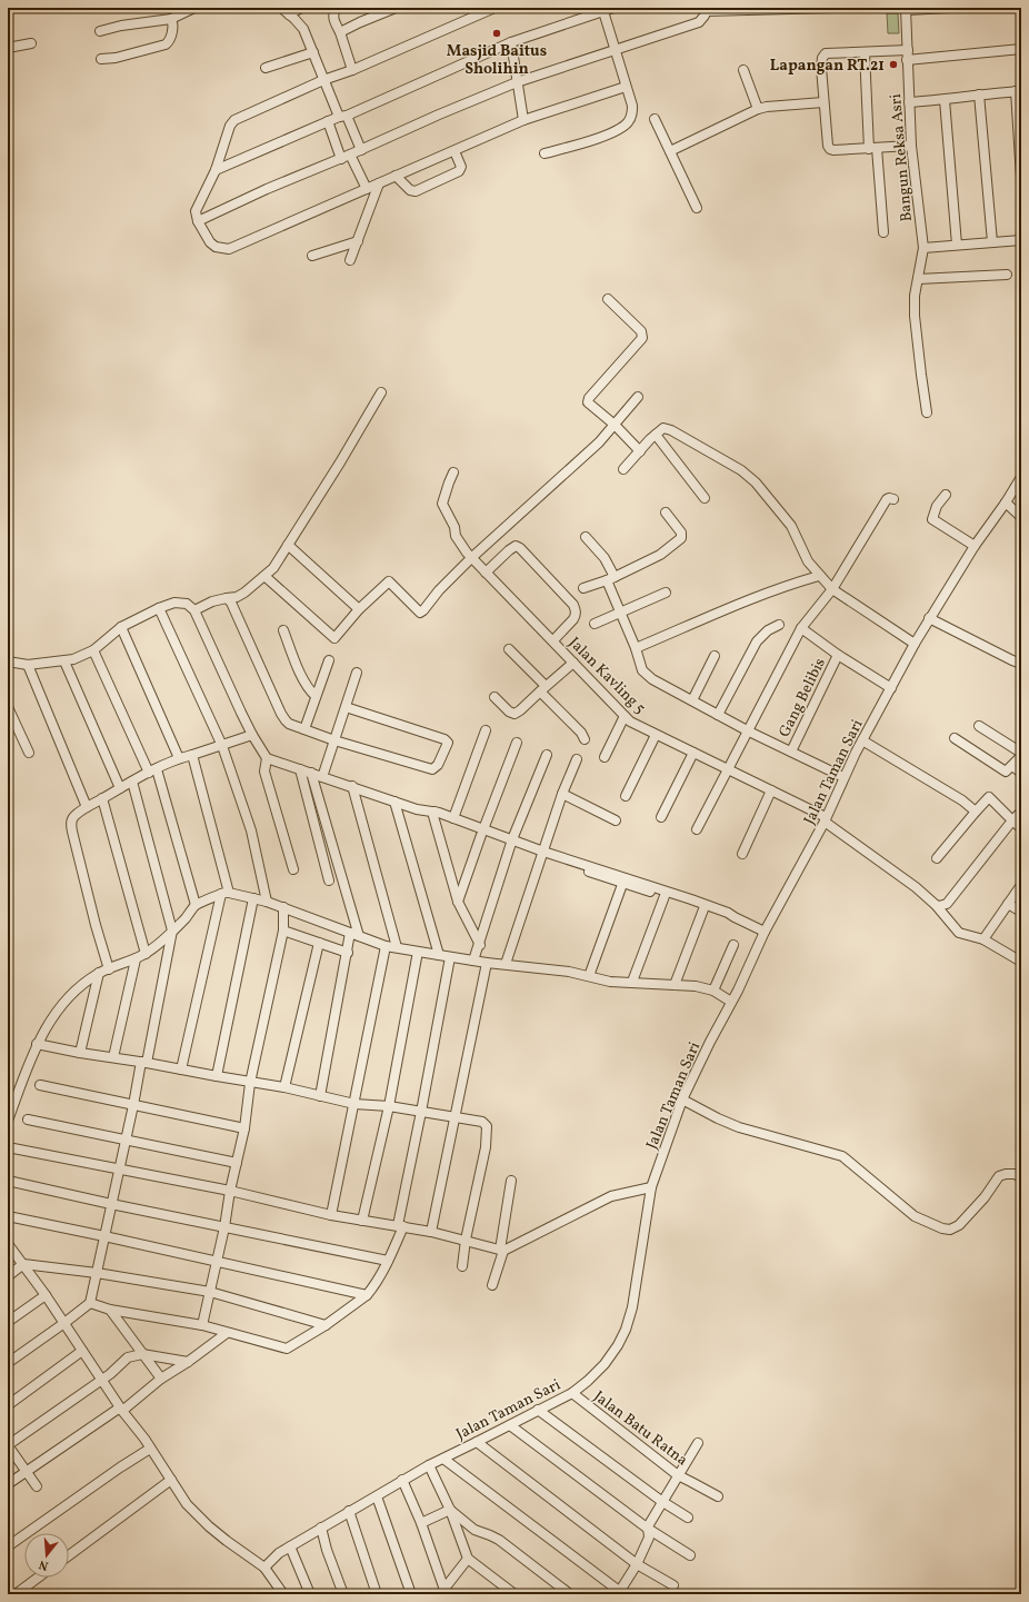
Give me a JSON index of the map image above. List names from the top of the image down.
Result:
{
  "streets": {
    "street": [
      "Bangun Reksa Asri",
      "Jalan Kavling 5",
      "Gang Belibis",
      "Jalan Taman Sari",
      "Jalan Batu Ratna"
    ]
  },
  "crossings": [
    ["Jalan Kavling 5", "Jalan Taman Sari"],
    ["Jalan Taman Sari", "Jalan Batu Ratna"]
  ],
  "places": ["Masjid Baitus Sholihin", "Lapangan RT.21"],
  "north": "bottom"
}
